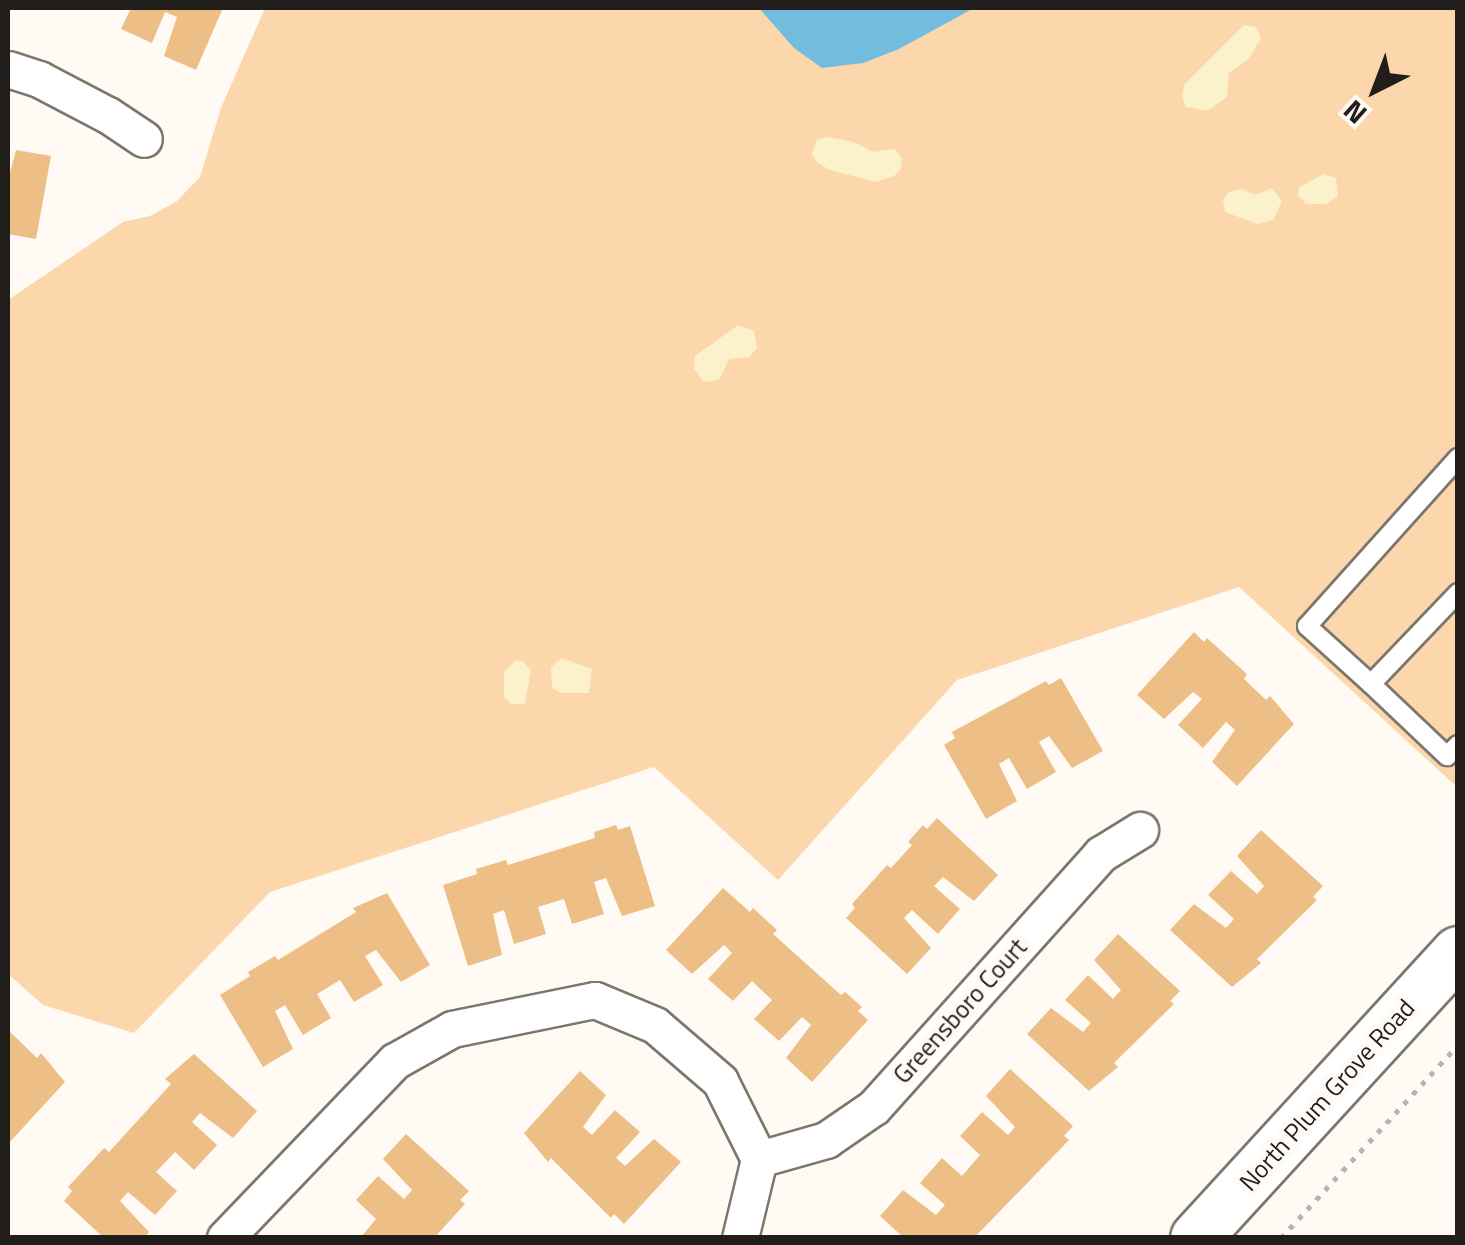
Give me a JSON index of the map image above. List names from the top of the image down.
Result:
{
  "streets": {
    "street": ["Greensboro Court", "North Plum Grove Road"]
  },
  "north": "bottom left"
}
